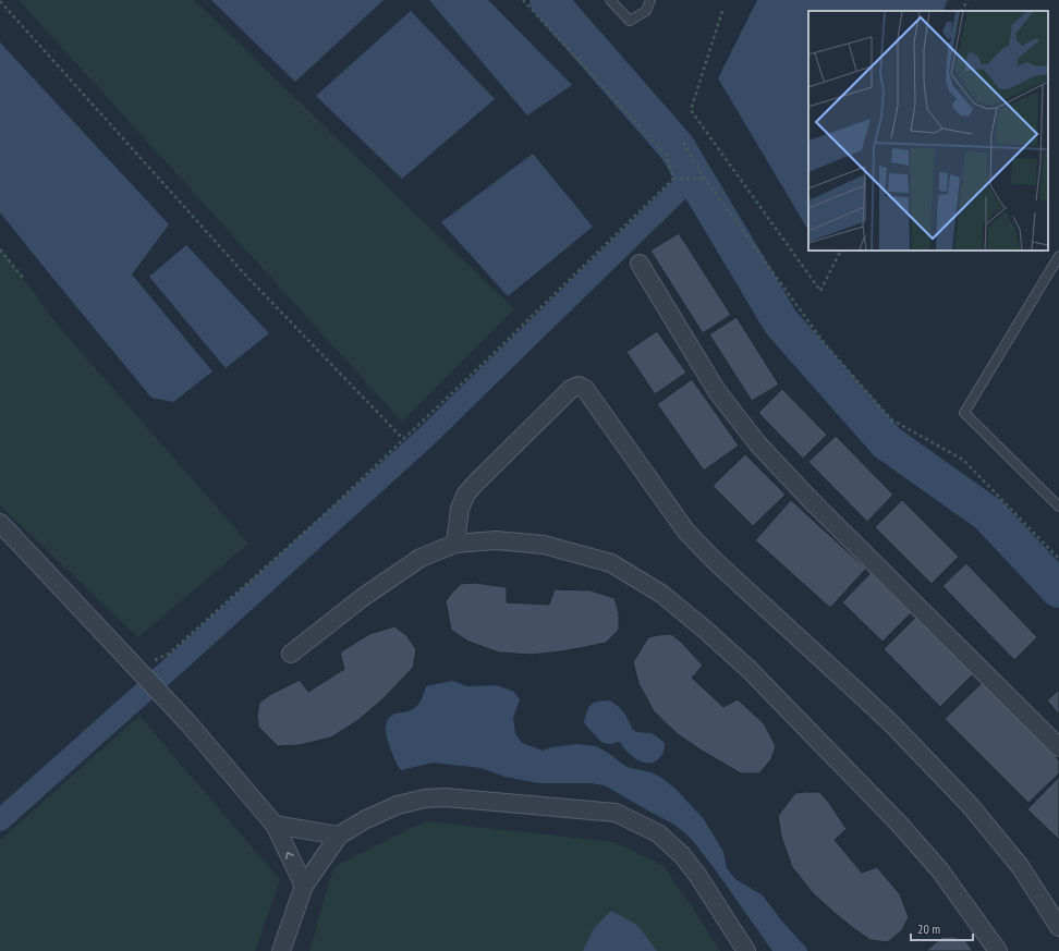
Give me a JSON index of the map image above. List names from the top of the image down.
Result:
{
  "scale_bar": "20 m"
}
